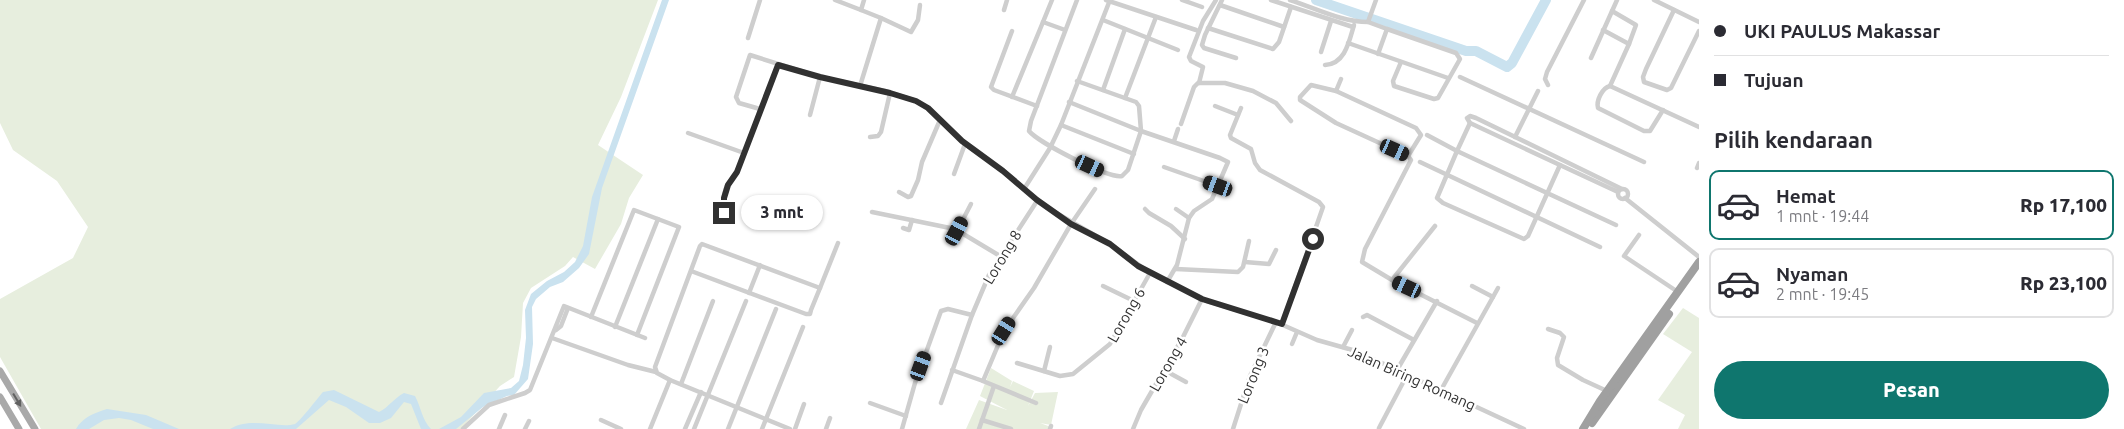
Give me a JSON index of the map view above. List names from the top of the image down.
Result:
{
  "streets": {
    "street": [
      "Lorong 8",
      "Lorong 6",
      "Lorong 4",
      "Lorong 3",
      "Jalan Biring Romang"
    ]
  },
  "crossings": [
    ["Lorong 8", "Jalan Biring Romang"],
    ["Lorong 6", "Jalan Biring Romang"],
    ["Lorong 4", "Jalan Biring Romang"],
    ["Lorong 3", "Jalan Biring Romang"]
  ],
  "page": {
    "banner": ["UKI PAULUS Makassar", "Tujuan"],
    "heading": "Pilih kendaraan",
    "list": [
      {
        "name": "Hemat",
        "note": "1 mnt · 19:44",
        "value": "Rp 17,100"
      },
      {
        "name": "Nyaman",
        "note": "2 mnt · 19:45",
        "value": "Rp 23,100"
      }
    ],
    "bubble": "3 mnt",
    "buttons": "Pesan"
  }
}
